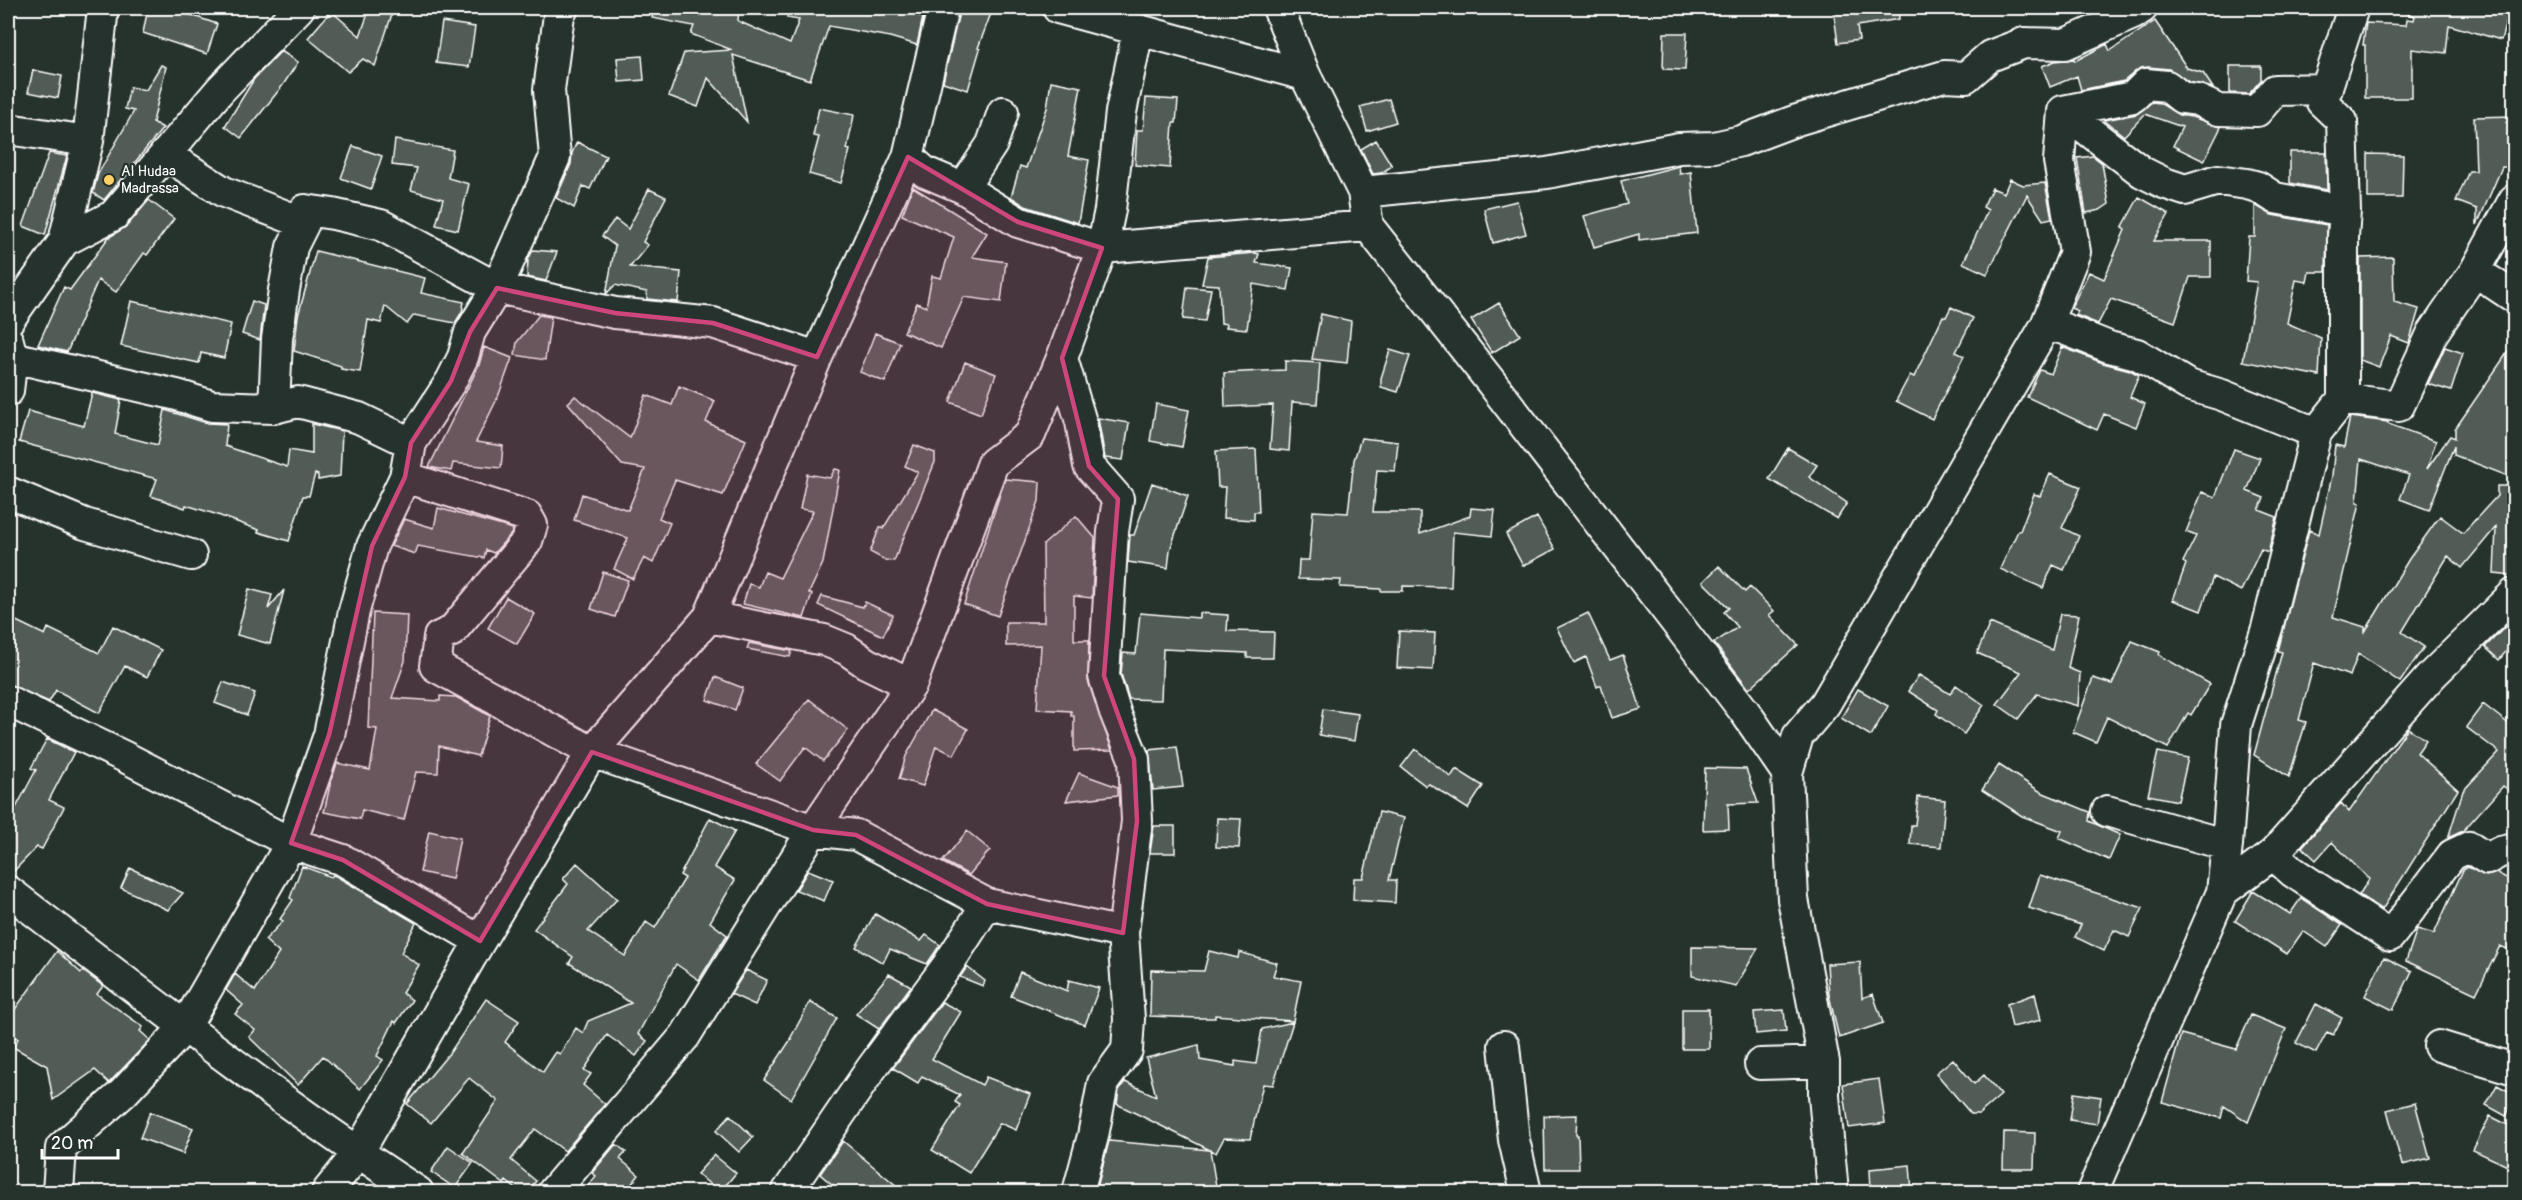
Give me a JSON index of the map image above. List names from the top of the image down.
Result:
{
  "places": ["Al Hudaa Madrassa"],
  "scale_bar": "20 m"
}
